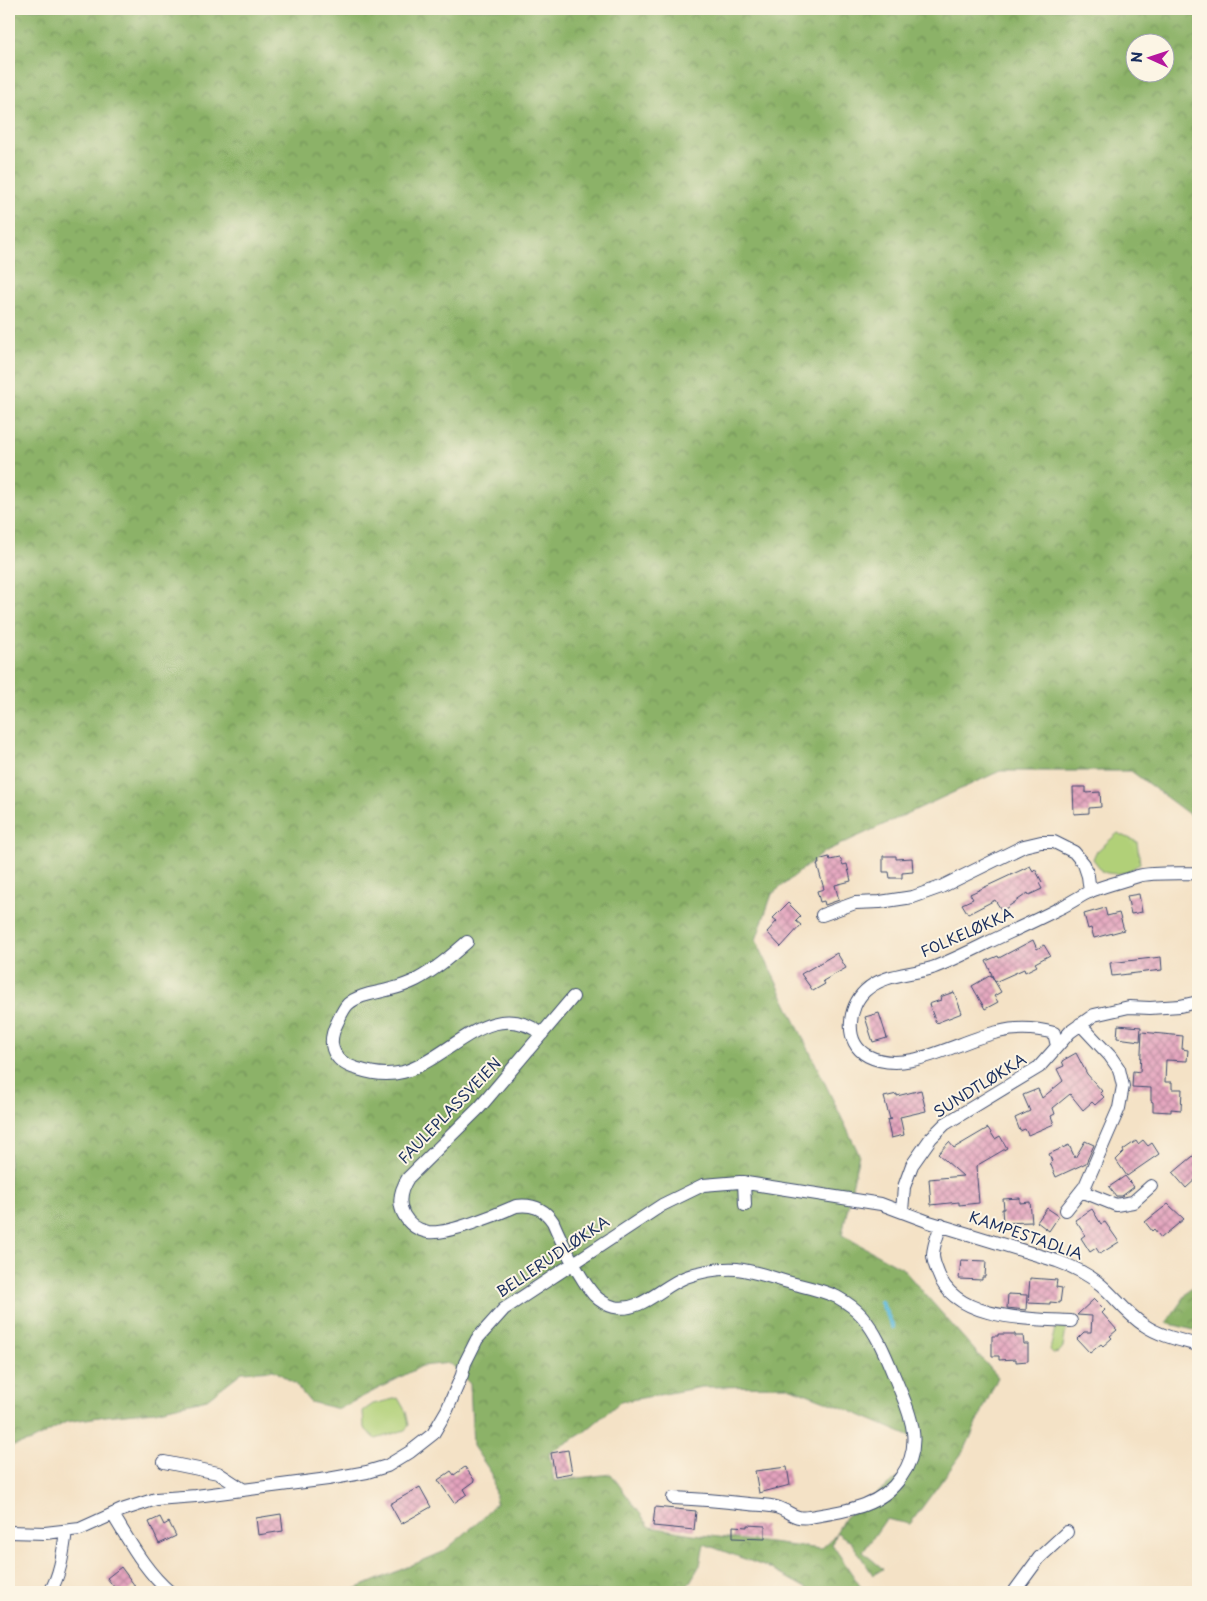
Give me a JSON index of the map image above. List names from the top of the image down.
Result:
{
  "streets": {
    "street": [
      "FOLKELØKKA",
      "SUNDTLØKKA",
      "FAULEPLASSVEIEN",
      "KAMPESTADLIA",
      "BELLERUDLØKKA"
    ]
  },
  "crossings": [
    ["FOLKELØKKA", "SUNDTLØKKA"],
    ["SUNDTLØKKA", "KAMPESTADLIA"],
    ["FAULEPLASSVEIEN", "BELLERUDLØKKA"],
    ["KAMPESTADLIA", "BELLERUDLØKKA"]
  ],
  "north": "left"
}
